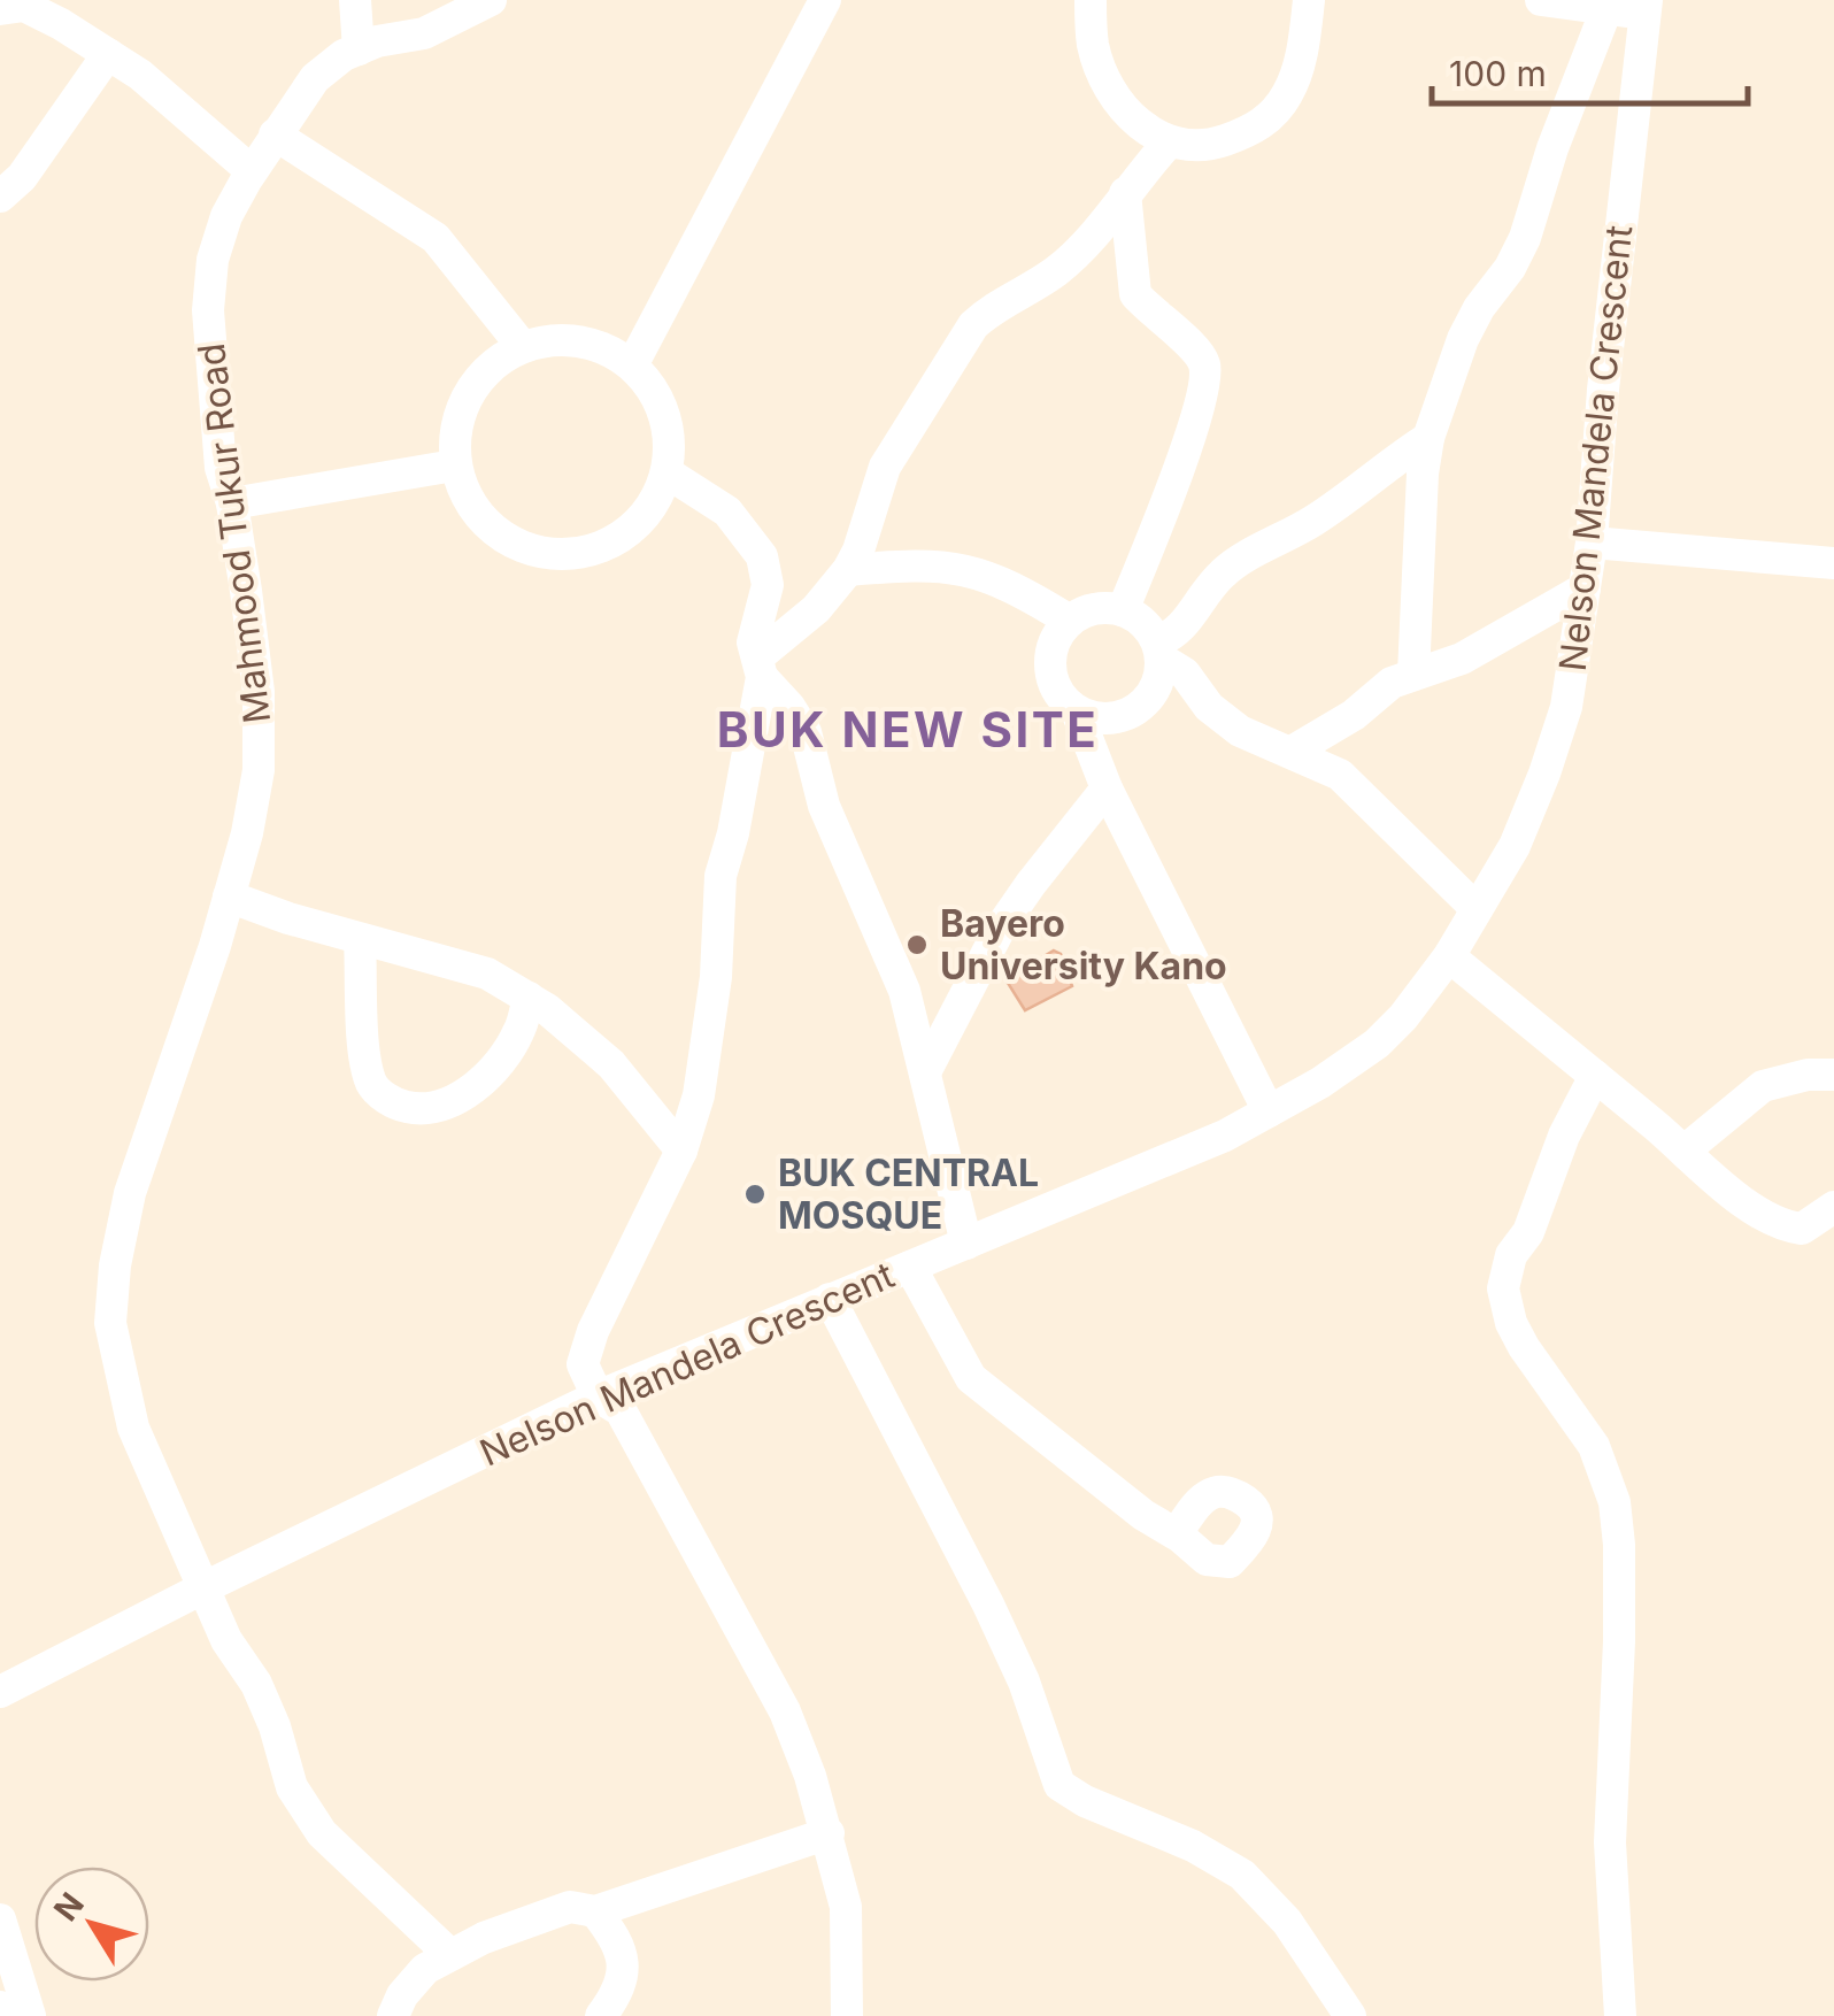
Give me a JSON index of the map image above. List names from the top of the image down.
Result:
{
  "streets": {
    "street": ["Nelson Mandela Crescent", "Mahmood Tukur Road"]
  },
  "crossings": [
    ["Nelson Mandela Crescent", "Mahmood Tukur Road"]
  ],
  "districts": ["BUK NEW SITE"],
  "places": ["Bayero University Kano", "BUK CENTRAL MOSQUE"],
  "scale_bar": "100 m",
  "north": "top left"
}
